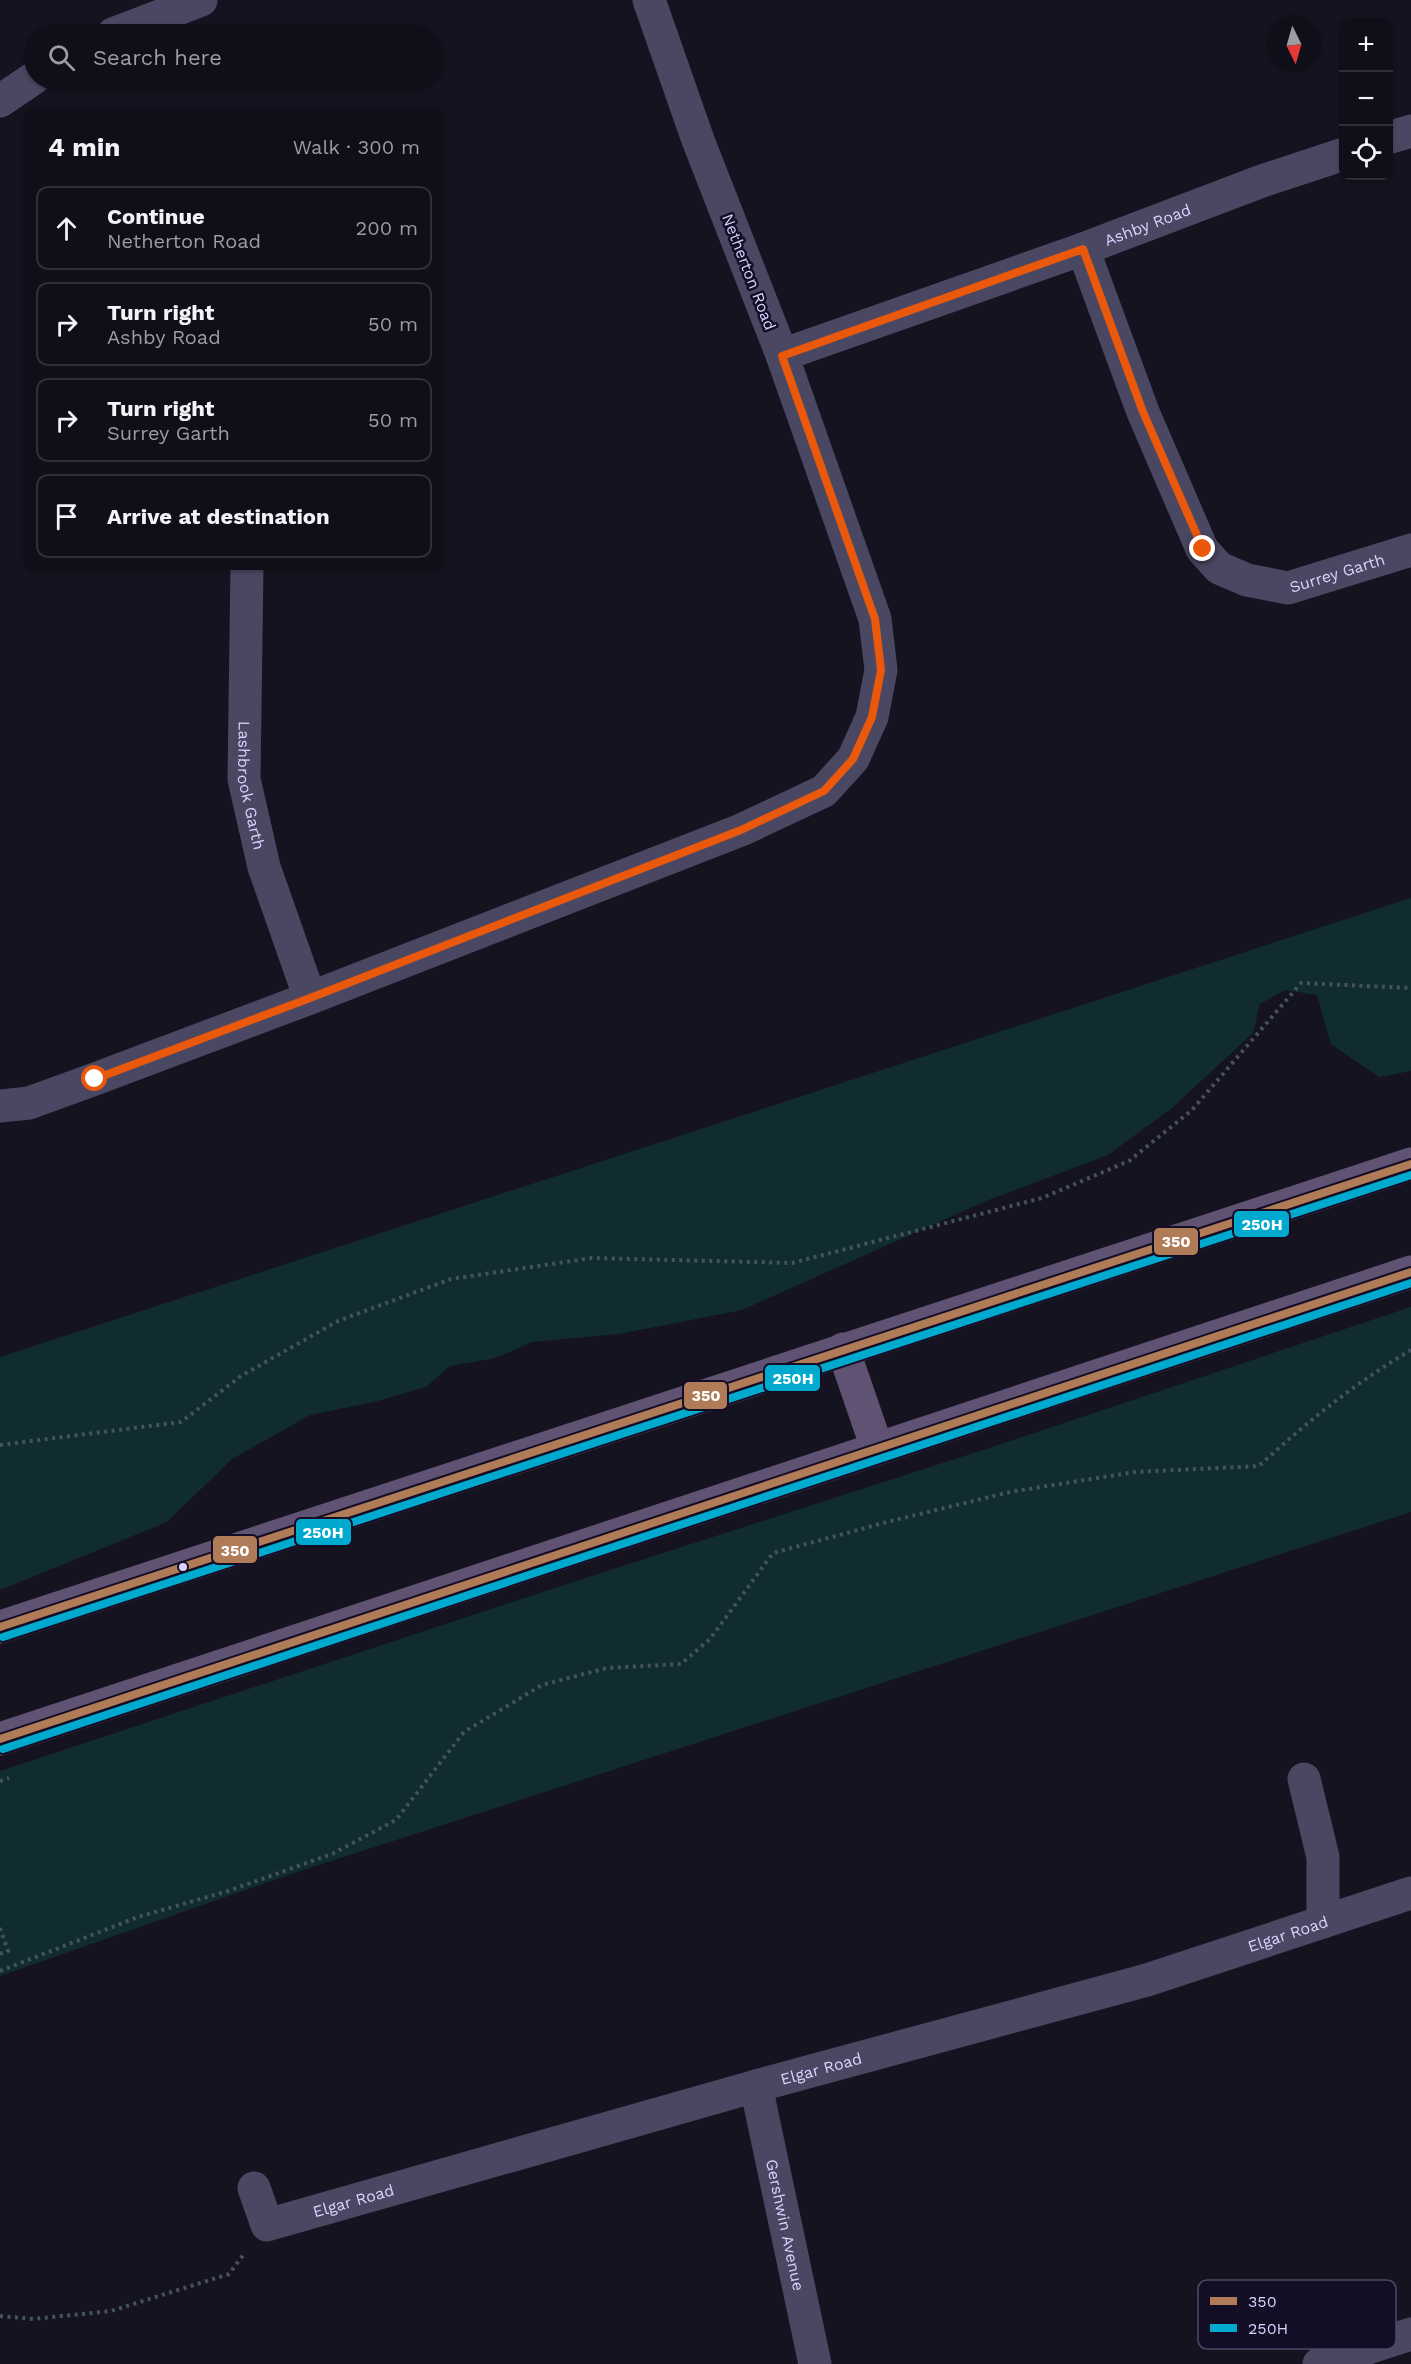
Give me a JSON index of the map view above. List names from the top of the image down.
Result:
{
  "streets": {
    "street": [
      "Ashby Road",
      "Netherton Road",
      "Surrey Garth",
      "Lashbrook Garth",
      "Elgar Road",
      "Gershwin Avenue"
    ]
  },
  "crossings": [
    ["Ashby Road", "Netherton Road"],
    ["Ashby Road", "Surrey Garth"],
    ["Netherton Road", "Lashbrook Garth"],
    ["Elgar Road", "Gershwin Avenue"]
  ],
  "lines": ["transit line 350", "transit line 250H"],
  "legend": ["350", "250H"],
  "north": "bottom",
  "page": {
    "map_buttons": ["+", "−"],
    "search": "Search here",
    "heading": ["4 min", "Walk · 300 m"],
    "list": [
      ["Continue", "Netherton Road", "200 m"],
      ["Turn right", "Ashby Road", "50 m"],
      ["Turn right", "Surrey Garth", "50 m"],
      "Arrive at destination"
    ]
  }
}
